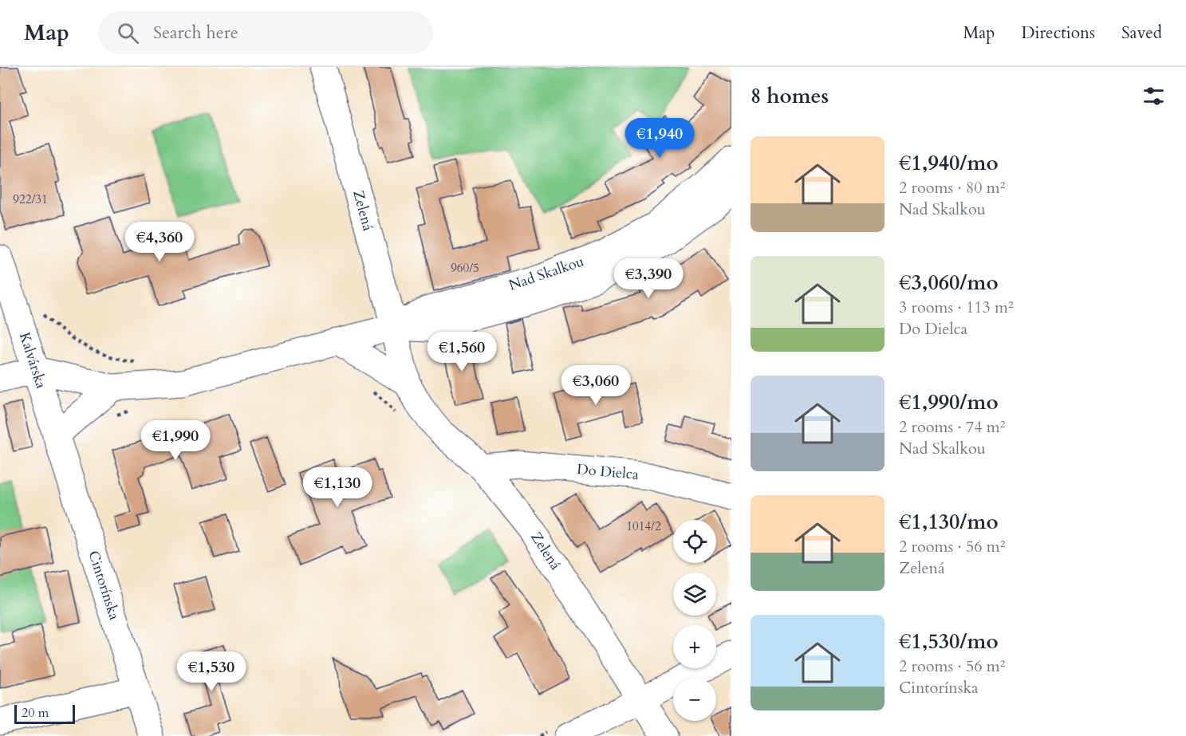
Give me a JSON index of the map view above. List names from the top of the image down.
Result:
{
  "streets": {
    "street": [
      "Zelená",
      "Nad Skalkou",
      "Kalvárska",
      "Do Dielca",
      "Cintorínska"
    ]
  },
  "crossings": [
    ["Zelená", "Nad Skalkou"],
    ["Zelená", "Do Dielca"],
    ["Nad Skalkou", "Kalvárska"],
    ["Kalvárska", "Cintorínska"]
  ],
  "house_numbers": ["922/31", "960/5", "1014/2"],
  "scale_bar": "20 m",
  "page": {
    "header": "Map",
    "search": "Search here",
    "nav": ["Map", "Directions", "Saved"],
    "heading": "8 homes",
    "price": [
      "€1,940",
      "€4,360",
      "€3,390",
      "€1,560",
      "€3,060",
      "€1,990",
      "€1,130",
      "€1,530"
    ],
    "list": [
      {
        "name": "€1,940/mo",
        "note": "2 rooms · 80 m² · Nad Skalkou"
      },
      {
        "name": "€3,060/mo",
        "note": "3 rooms · 113 m² · Do Dielca"
      },
      {
        "name": "€1,990/mo",
        "note": "2 rooms · 74 m² · Nad Skalkou"
      },
      {
        "name": "€1,130/mo",
        "note": "2 rooms · 56 m² · Zelená"
      },
      {
        "name": "€1,530/mo",
        "note": "2 rooms · 56 m² · Cintorínska"
      }
    ],
    "map_buttons": ["+", "−"],
    "scale": "20 m"
  }
}
